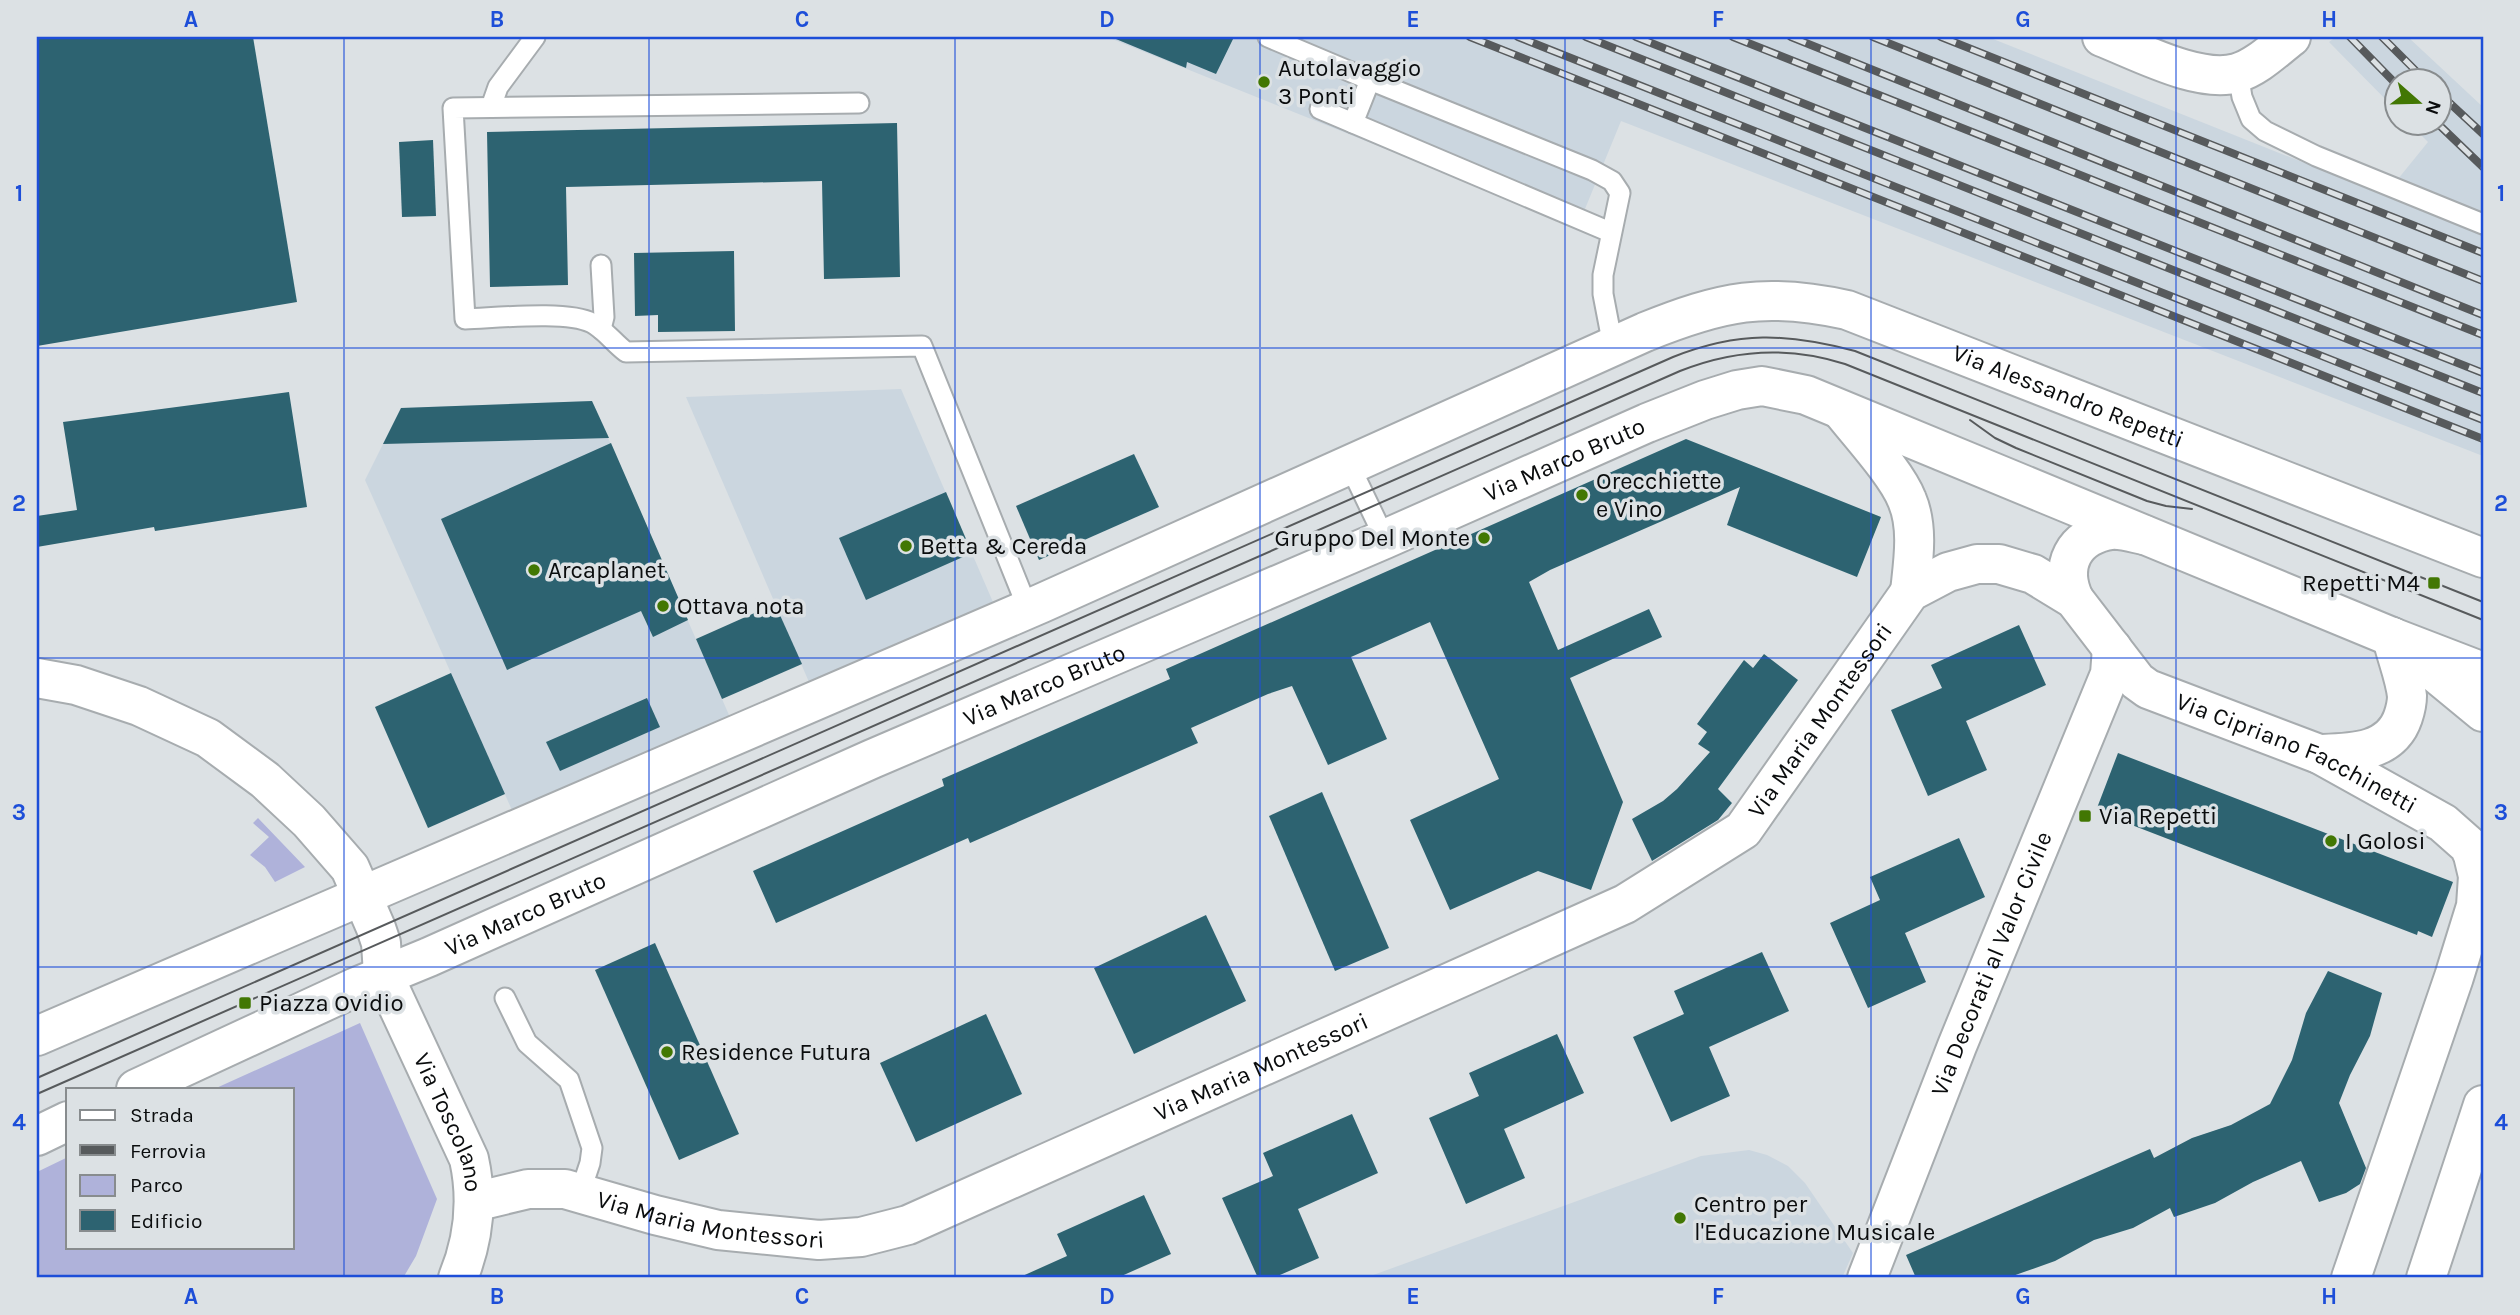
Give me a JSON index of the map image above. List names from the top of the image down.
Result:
{
  "streets": {
    "main road": [
      "Via Alessandro Repetti",
      "Via Marco Bruto",
      "Via Maria Montessori",
      "Via Cipriano Facchinetti",
      "Via Decorati al Valor Civile",
      "Via Toscolano"
    ]
  },
  "crossings": [
    ["Via Marco Bruto", "Via Toscolano"],
    ["Via Maria Montessori", "Via Toscolano"],
    ["Via Cipriano Facchinetti", "Via Decorati al Valor Civile"]
  ],
  "places": {
    "other": [
      "Autolavaggio 3 Ponti",
      "Orecchiette e Vino",
      "Gruppo Del Monte",
      "Betta & Cereda",
      "Arcaplanet",
      "Ottava nota",
      "I Golosi",
      "Residence Futura",
      "Centro per l'Educazione Musicale"
    ],
    "transit": ["Repetti M4", "Via Repetti", "Piazza Ovidio"]
  },
  "legend": [
    "Strada",
    "Ferrovia",
    "Parco",
    "Edificio"
  ],
  "north": "right",
  "grid": {
    "columns": [
      "A",
      "B",
      "C",
      "D",
      "E",
      "F",
      "G",
      "H"
    ],
    "rows": [
      "1",
      "2",
      "3",
      "4"
    ]
  }
}
